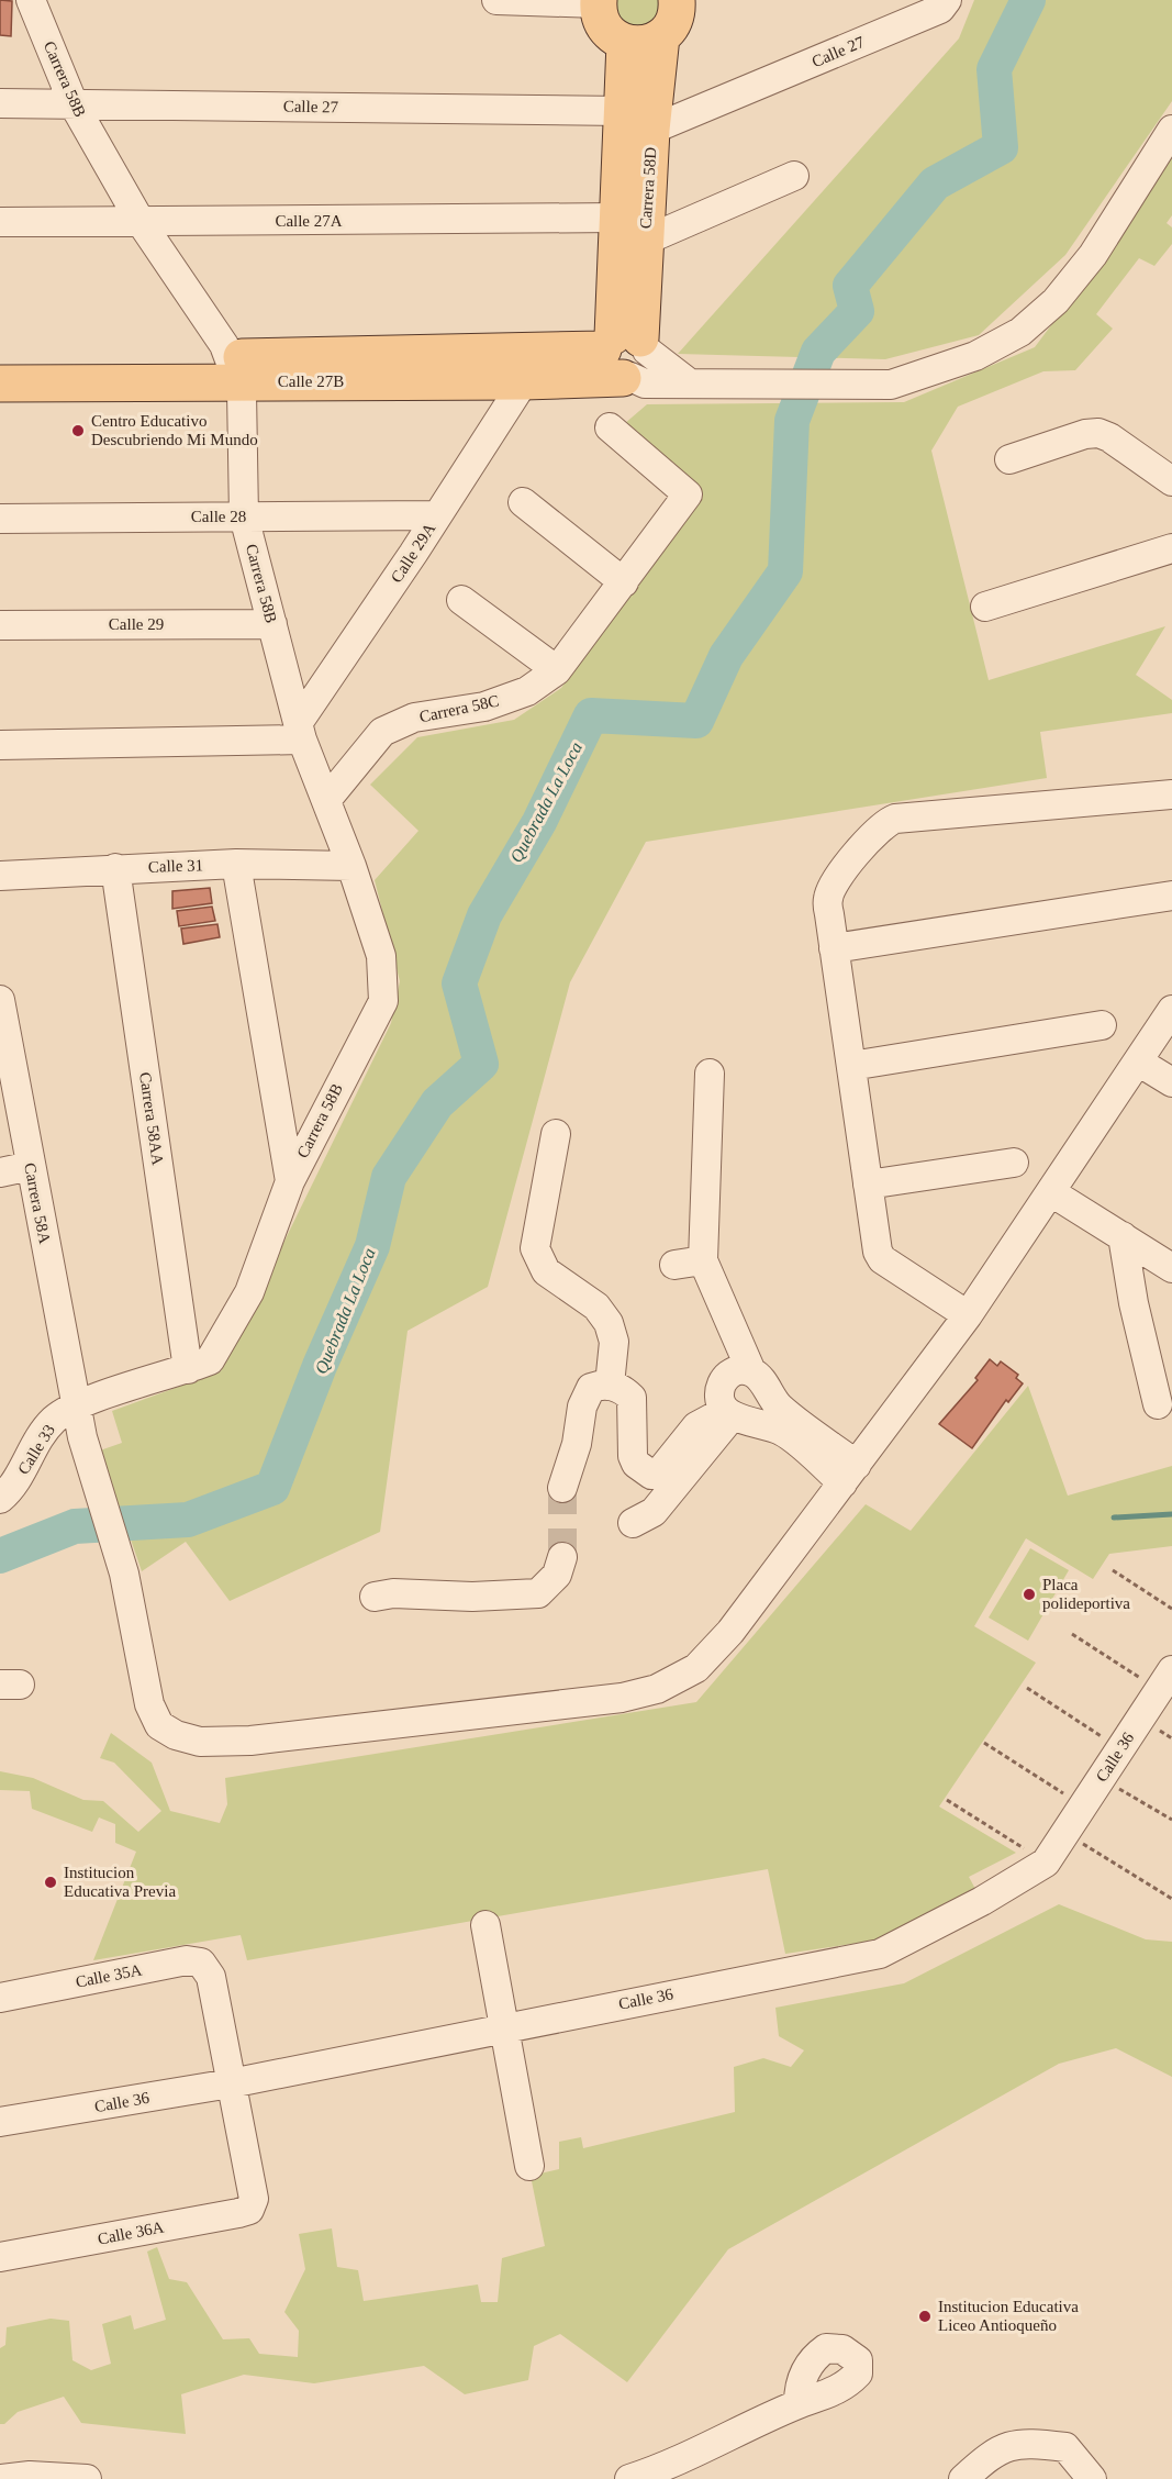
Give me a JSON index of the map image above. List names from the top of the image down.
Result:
{
  "streets": {
    "main road": ["Carrera 58D", "Calle 27B"],
    "street": [
      "Calle 27",
      "Carrera 58B",
      "Calle 27A",
      "Calle 28",
      "Calle 29A",
      "Calle 29",
      "Carrera 58C",
      "Calle 31",
      "Carrera 58AA",
      "Carrera 58A",
      "Calle 33",
      "Calle 36",
      "Calle 35A",
      "Calle 36A"
    ]
  },
  "crossings": [
    ["Calle 27", "Carrera 58B"],
    ["Calle 27", "Carrera 58D"],
    ["Carrera 58B", "Calle 27A"],
    ["Carrera 58B", "Calle 27B"],
    ["Carrera 58B", "Calle 28"],
    ["Carrera 58B", "Calle 29A"],
    ["Carrera 58B", "Calle 29"],
    ["Carrera 58B", "Carrera 58C"],
    ["Carrera 58B", "Calle 31"],
    ["Carrera 58B", "Carrera 58AA"],
    ["Carrera 58B", "Carrera 58A"],
    ["Carrera 58B", "Calle 33"],
    ["Carrera 58D", "Calle 27A"],
    ["Carrera 58D", "Calle 27B"],
    ["Calle 27B", "Calle 29A"],
    ["Calle 28", "Calle 29A"],
    ["Calle 31", "Carrera 58AA"],
    ["Carrera 58A", "Calle 33"],
    ["Calle 36", "Calle 35A"],
    ["Calle 36", "Calle 36A"],
    ["Calle 35A", "Calle 36A"]
  ],
  "water": ["Quebrada La Loca"],
  "places": [
    "Centro Educativo Descubriendo Mi Mundo",
    "Placa polideportiva",
    "Institucion Educativa Previa",
    "Institucion Educativa Liceo Antioqueño"
  ]
}
